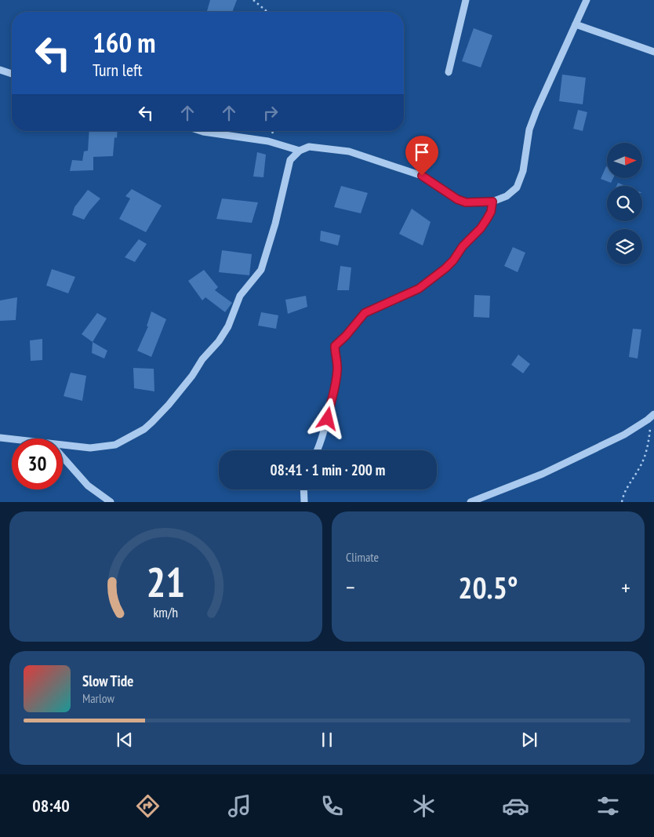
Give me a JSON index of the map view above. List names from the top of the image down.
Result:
{
  "north": "right",
  "page": {
    "turn": ["160 m", "Turn left"],
    "limit": "30",
    "trip": "08:41 · 1 min · 200 m",
    "tile": "Climate",
    "heat": ["−", "20.5°", "+"],
    "song": ["Slow Tide", "Marlow"],
    "tabs": "08:40",
    "gauge": ["21", "km/h"]
  }
}
